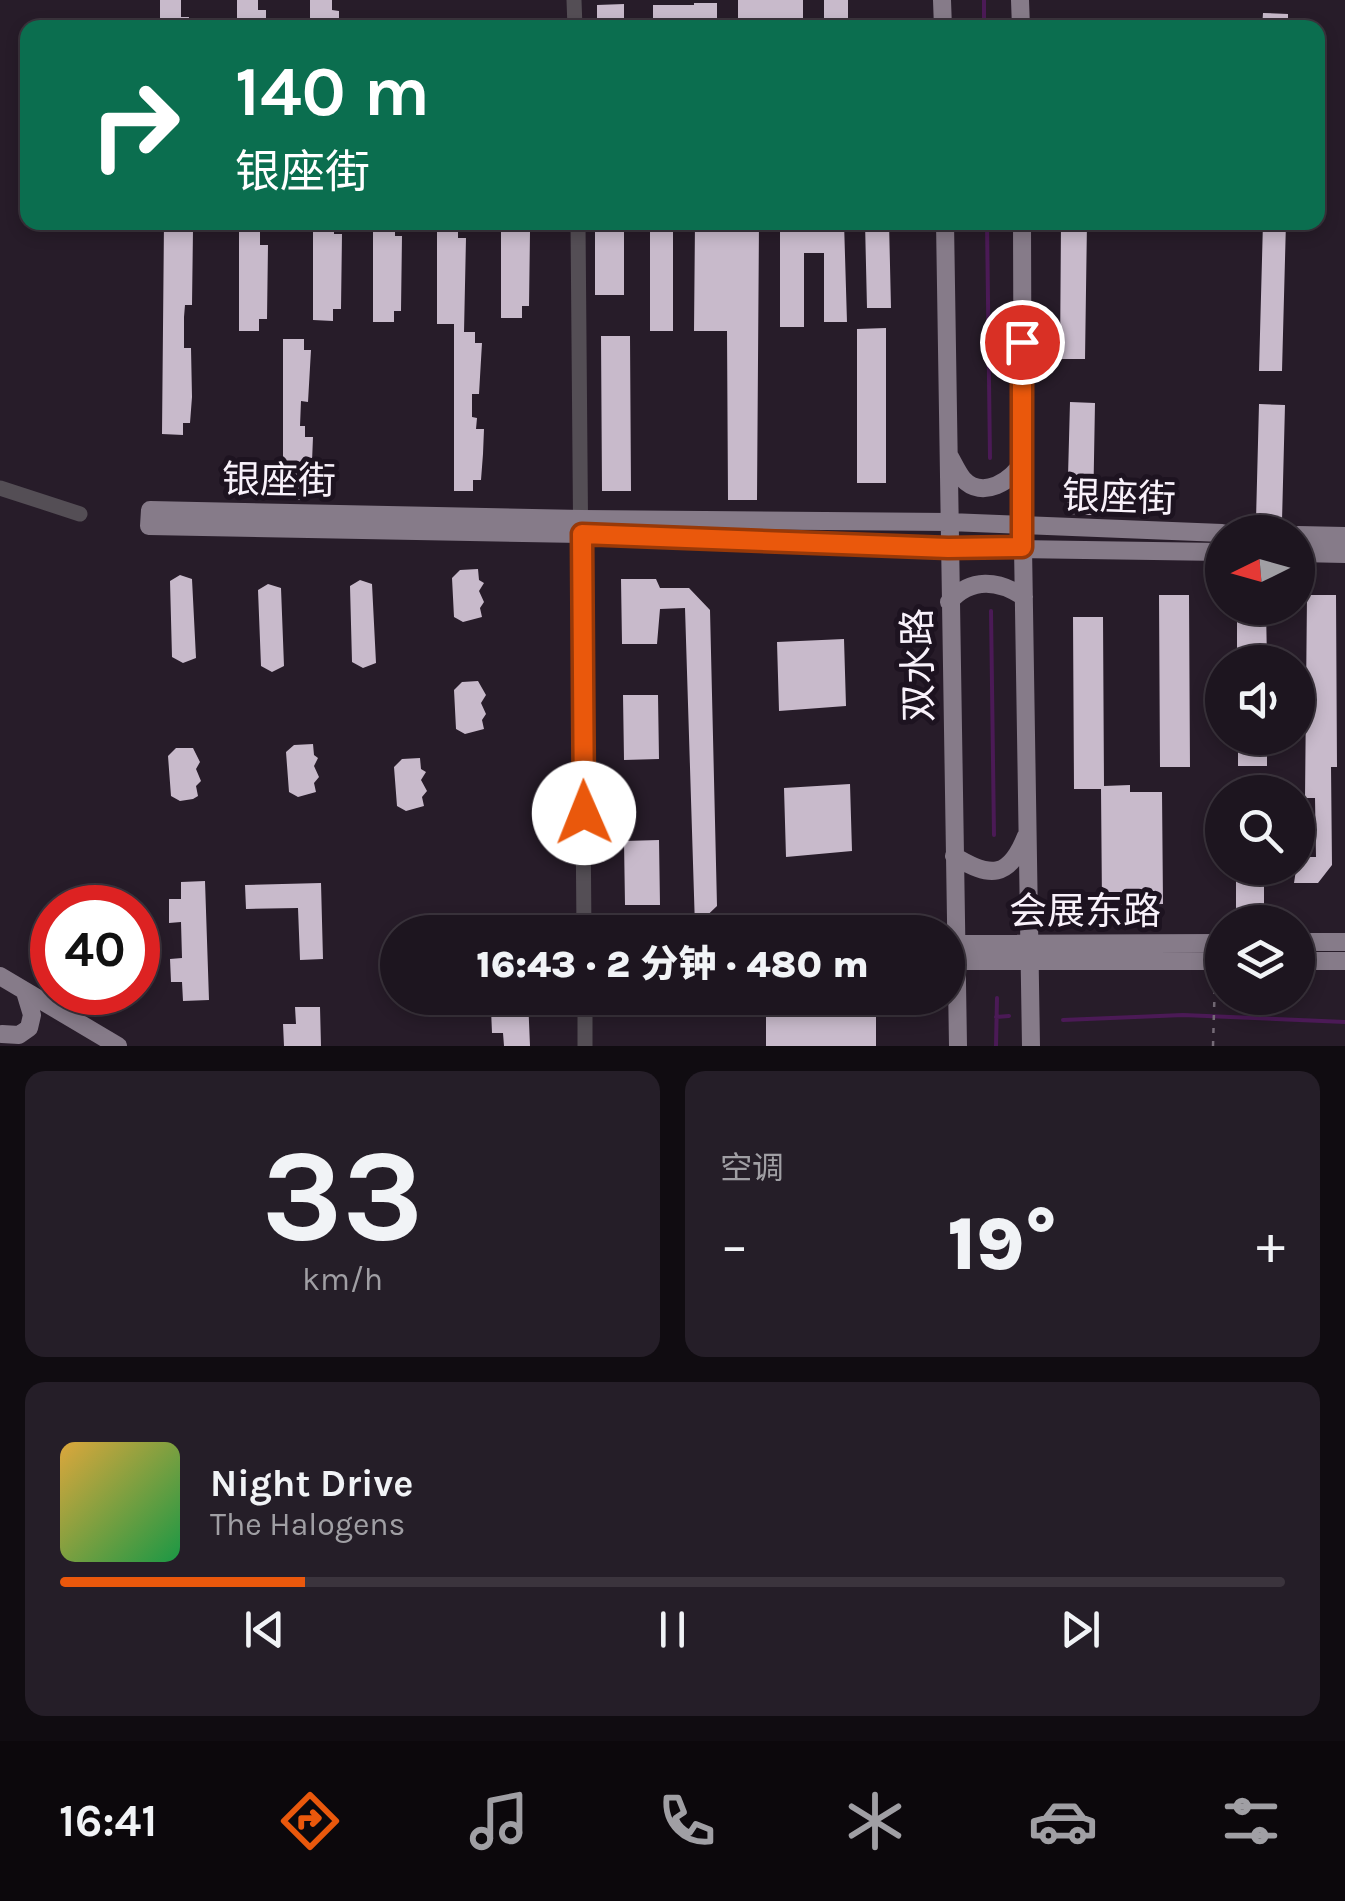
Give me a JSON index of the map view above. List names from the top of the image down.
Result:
{
  "streets": {
    "main road": ["银座街", "双水路", "会展东路"]
  },
  "crossings": [
    ["银座街", "双水路"]
  ],
  "north": "left",
  "page": {
    "turn": ["140 m", "银座街"],
    "limit": "40",
    "trip": "16:43 · 2 分钟 · 480 m",
    "tile": [
      ["33", "km/h"],
      "空调"
    ],
    "heat": ["−", "19°", "+"],
    "song": ["Night Drive", "The Halogens"],
    "tabs": "16:41"
  }
}
